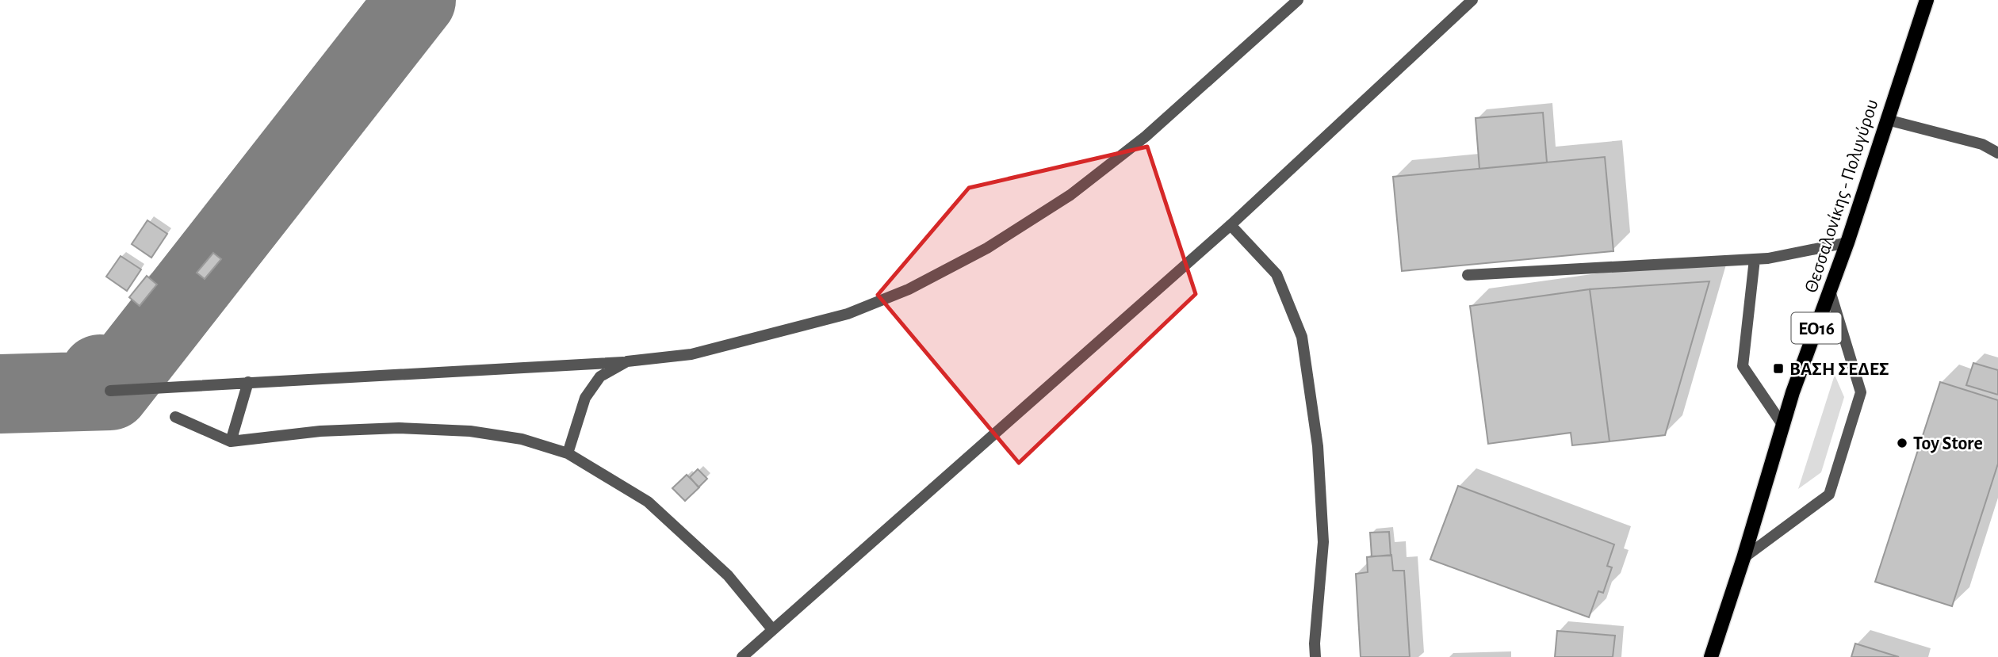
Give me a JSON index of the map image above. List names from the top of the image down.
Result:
{
  "streets": {
    "main road": ["Θεσσαλονίκης - Πολυγύρου", "ΕΟ16"]
  },
  "places": {
    "transit": ["ΒΑΣΗ ΣΕΔΕΣ"],
    "other": ["Toy Store"]
  }
}
